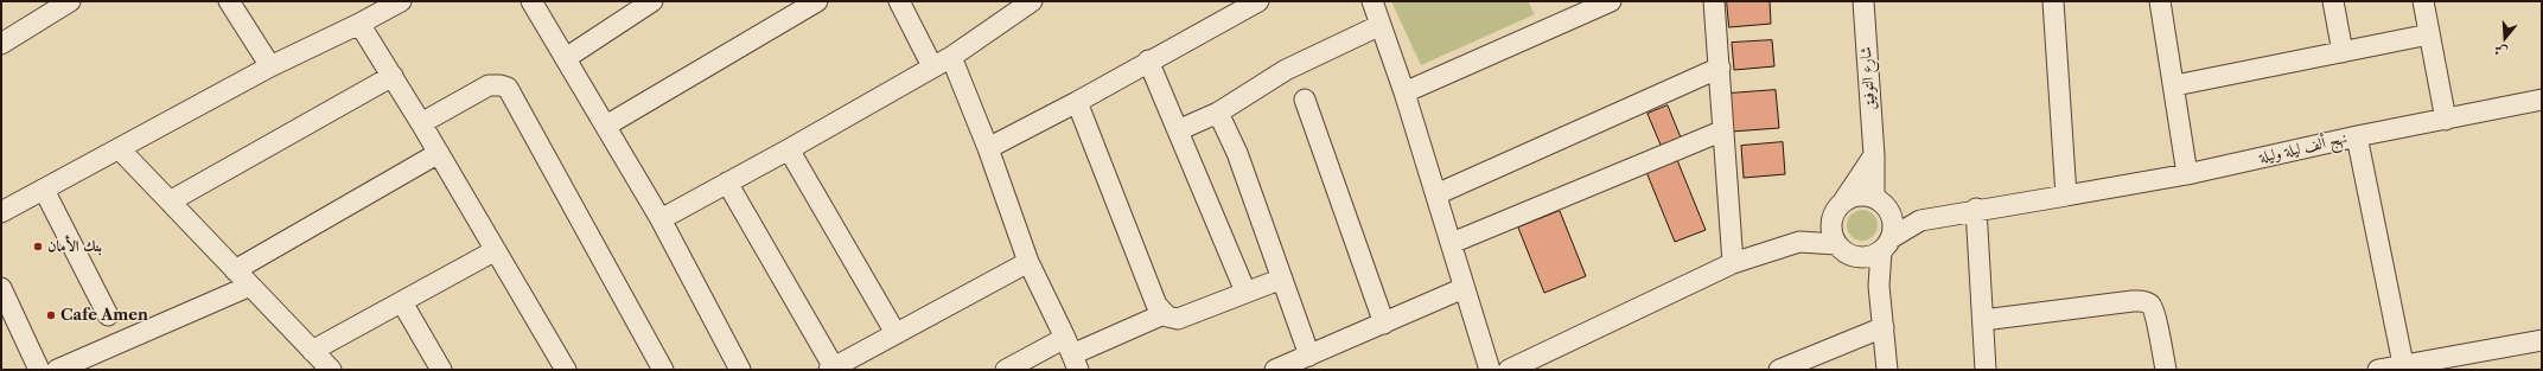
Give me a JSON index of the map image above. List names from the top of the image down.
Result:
{
  "streets": {
    "street": ["شارع التوفيق", "نهج ألف ليلة وليلة"]
  },
  "places": ["بنك الأمان", "Cafe Amen"],
  "north": "bottom"
}
